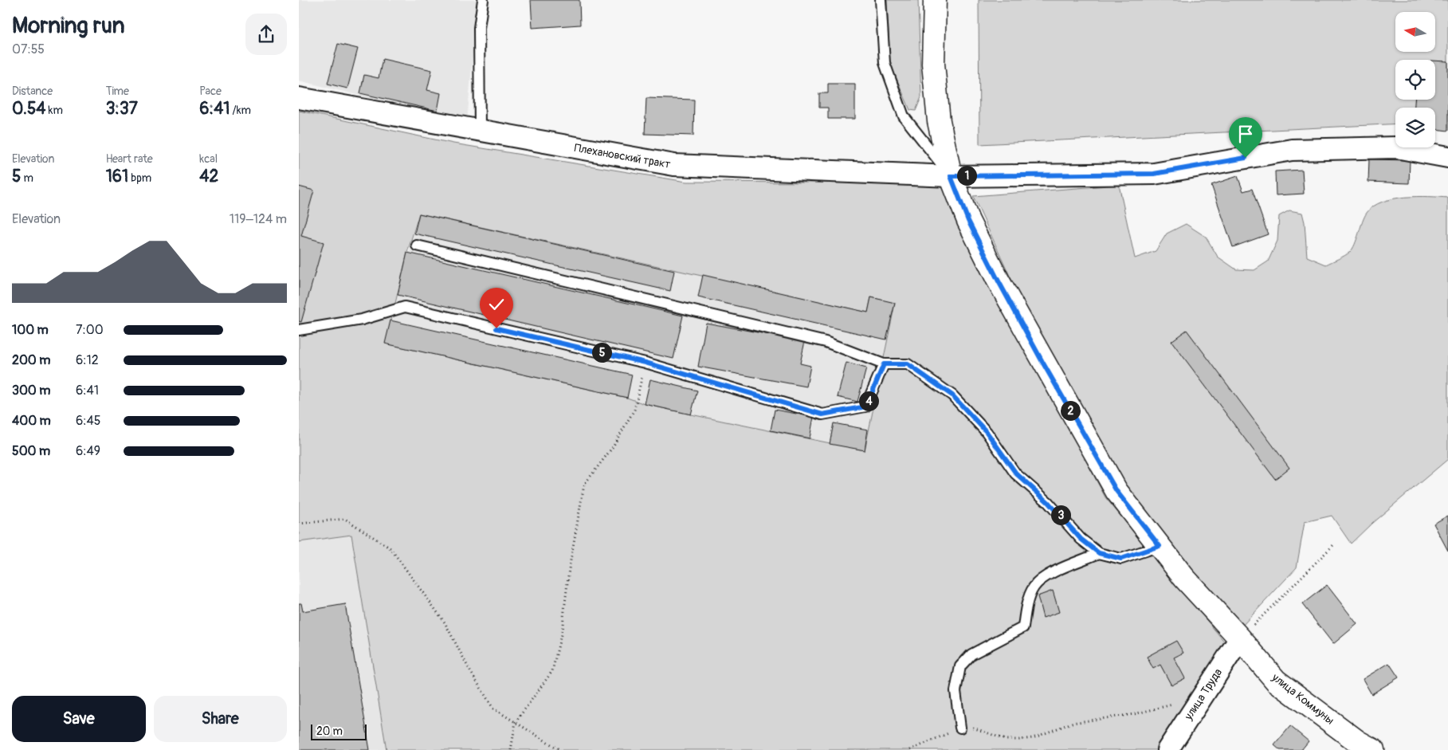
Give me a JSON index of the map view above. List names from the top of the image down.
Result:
{
  "streets": {
    "main road": ["улица Коммуны"],
    "street": ["Плехановский тракт", "улица Труда"]
  },
  "crossings": [
    ["Плехановский тракт", "улица Коммуны"],
    ["улица Труда", "улица Коммуны"]
  ],
  "scale_bar": "20 m",
  "north": "left",
  "page": {
    "heading": ["Morning run", "07:55"],
    "stats": [
      ["Distance", "0.54 km"],
      ["Time", "3:37"],
      ["Pace", "6:41 /km"],
      ["Elevation", "5 m"],
      ["Heart rate", "161 bpm"],
      ["kcal", "42"]
    ],
    "pins": [
      "1",
      "5",
      "4",
      "2",
      "3"
    ],
    "chart": ["Elevation", "119–124 m"],
    "list": [
      {
        "name": "100 m",
        "note": "7:00"
      },
      {
        "name": "200 m",
        "note": "6:12"
      },
      {
        "name": "300 m",
        "note": "6:41"
      },
      {
        "name": "400 m",
        "note": "6:45"
      },
      {
        "name": "500 m",
        "note": "6:49"
      }
    ],
    "buttons": ["Save", "Share"],
    "scale": "20 m"
  }
}
